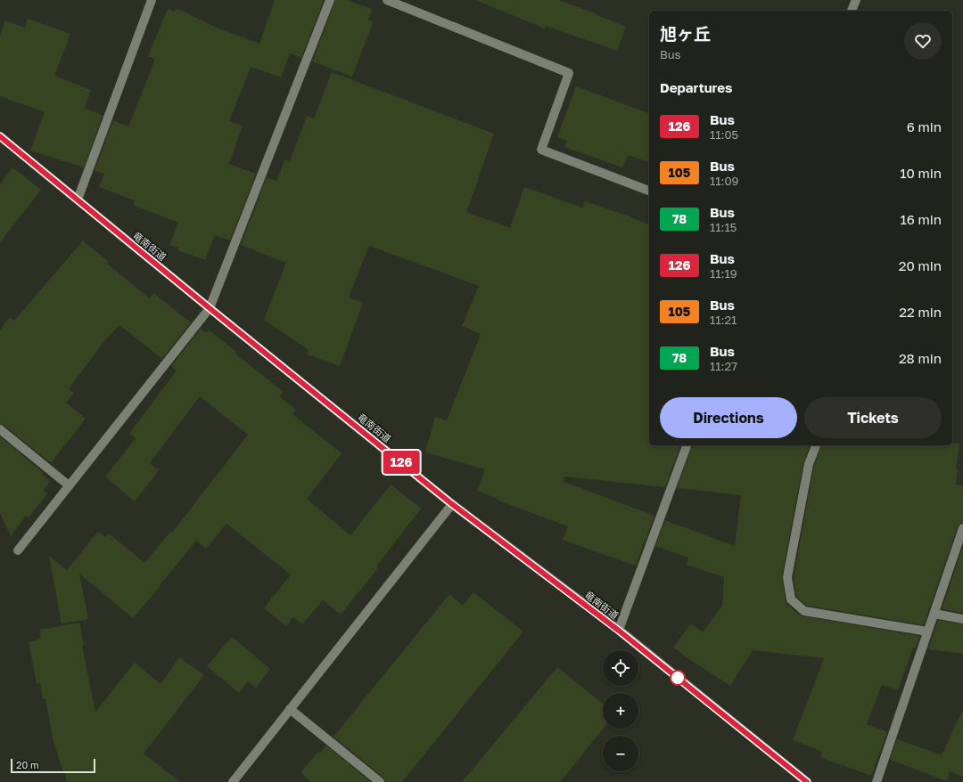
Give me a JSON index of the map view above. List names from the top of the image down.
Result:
{
  "streets": {
    "street": ["竜南街道"]
  },
  "lines": ["bus line 126"],
  "scale_bar": "20 m",
  "page": {
    "on_map": "126",
    "heading": [
      ["旭ヶ丘", "Bus"],
      "Departures"
    ],
    "list": [
      {
        "mark": "126",
        "name": "Bus",
        "note": "11:05",
        "value": "6 min"
      },
      {
        "mark": "105",
        "name": "Bus",
        "note": "11:09",
        "value": "10 min"
      },
      {
        "mark": "78",
        "name": "Bus",
        "note": "11:15",
        "value": "16 min"
      },
      {
        "mark": "126",
        "name": "Bus",
        "note": "11:19",
        "value": "20 min"
      },
      {
        "mark": "105",
        "name": "Bus",
        "note": "11:21",
        "value": "22 min"
      },
      {
        "mark": "78",
        "name": "Bus",
        "note": "11:27",
        "value": "28 min"
      }
    ],
    "buttons": ["Directions", "Tickets"],
    "map_buttons": ["+", "−"],
    "scale": "20 m"
  }
}
